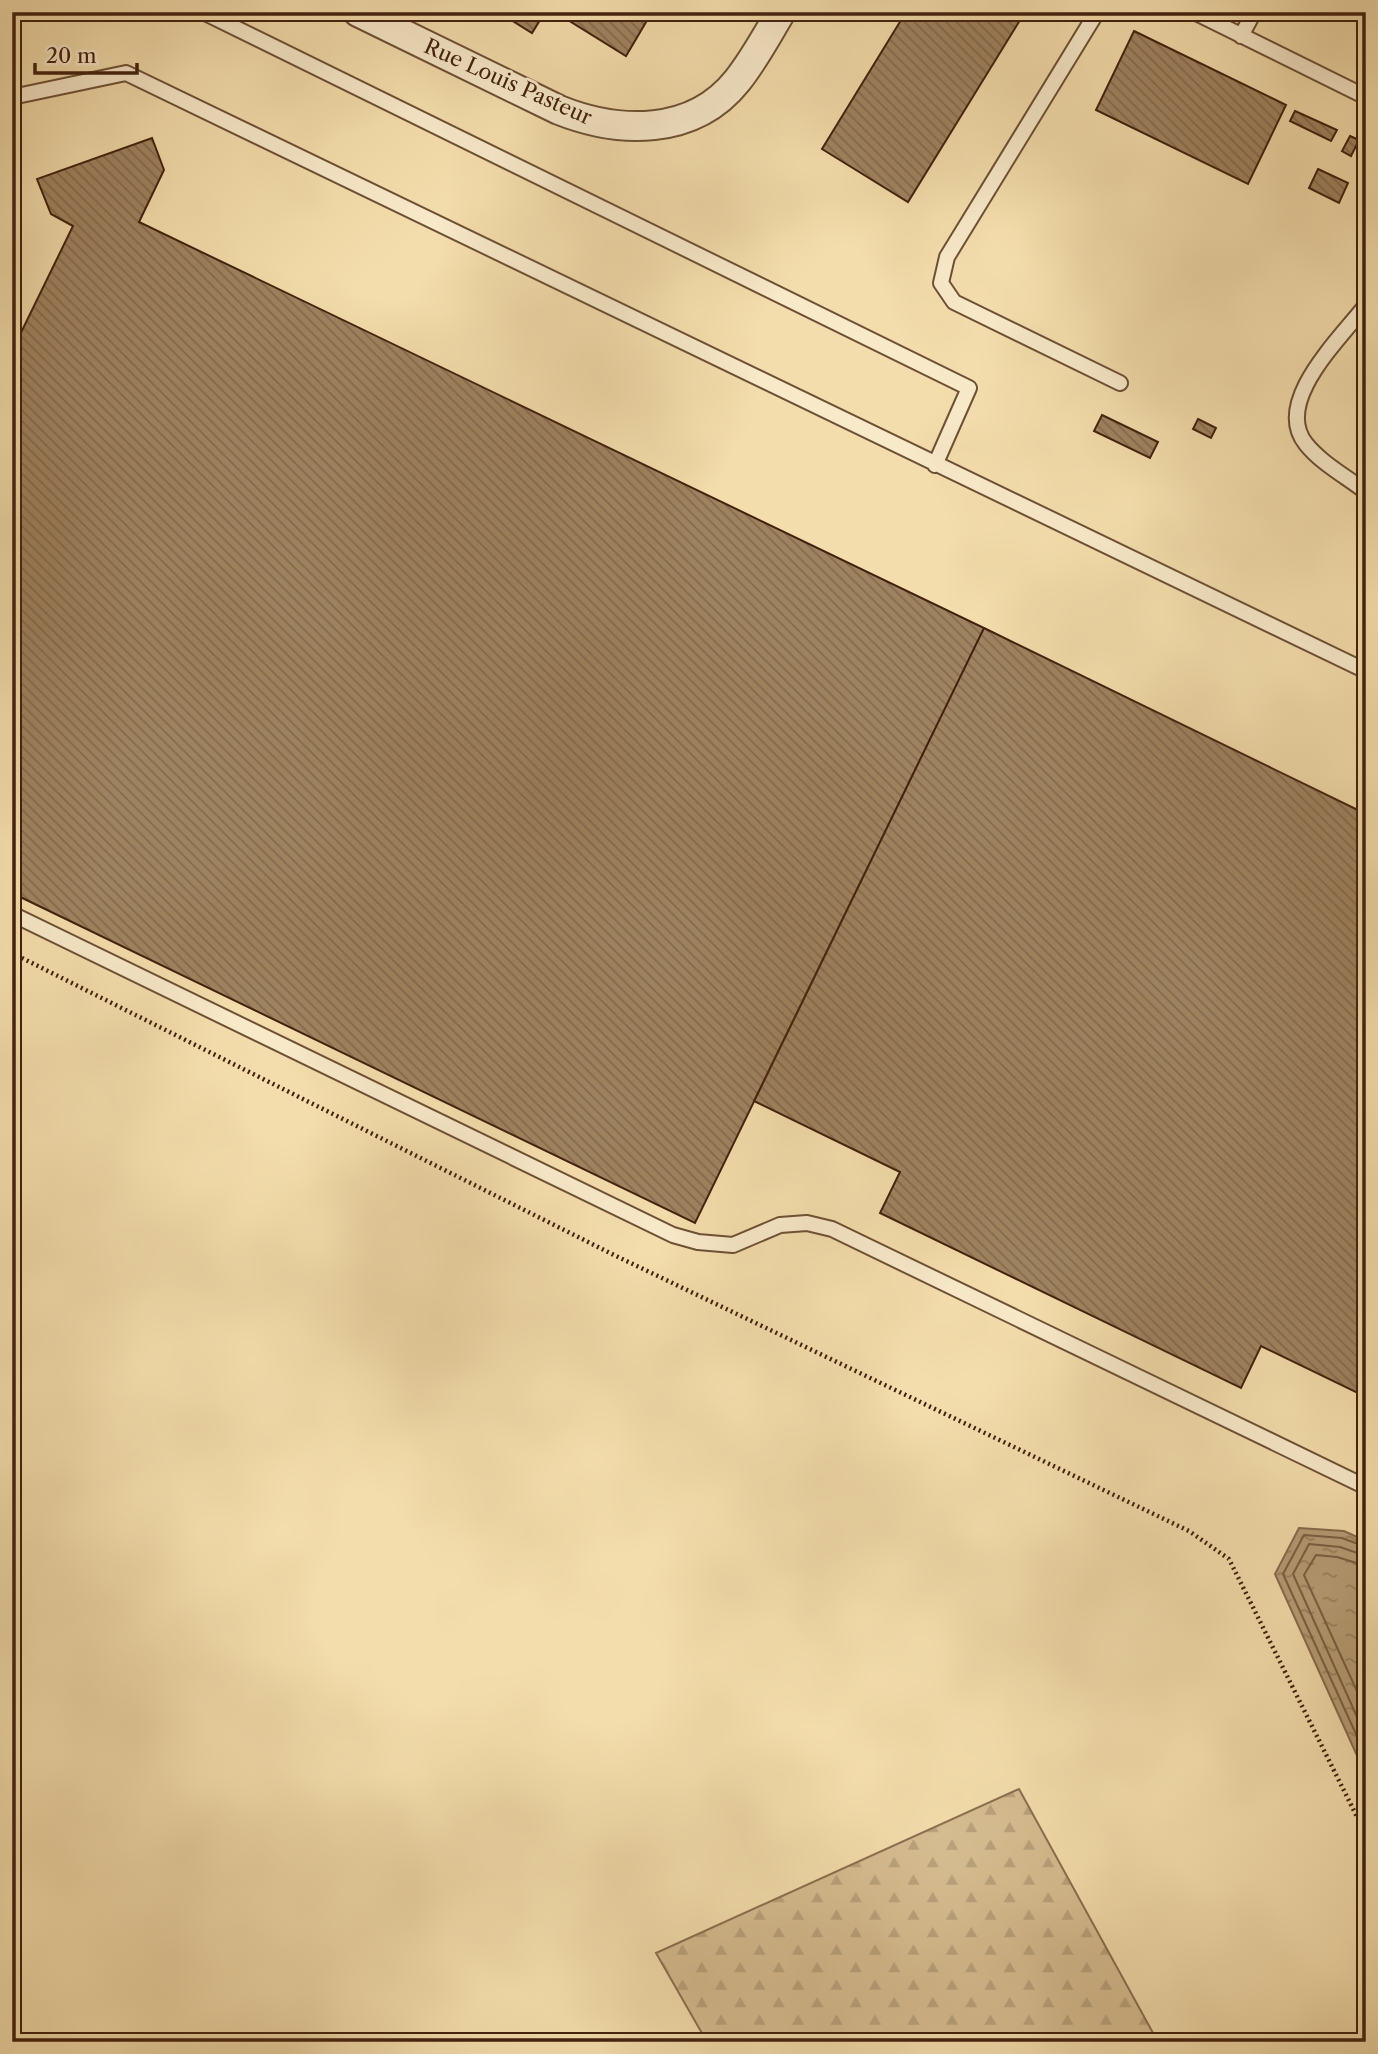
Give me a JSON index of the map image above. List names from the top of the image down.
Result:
{
  "streets": {
    "street": ["Rue Louis Pasteur"]
  },
  "scale_bar": "20 m"
}
